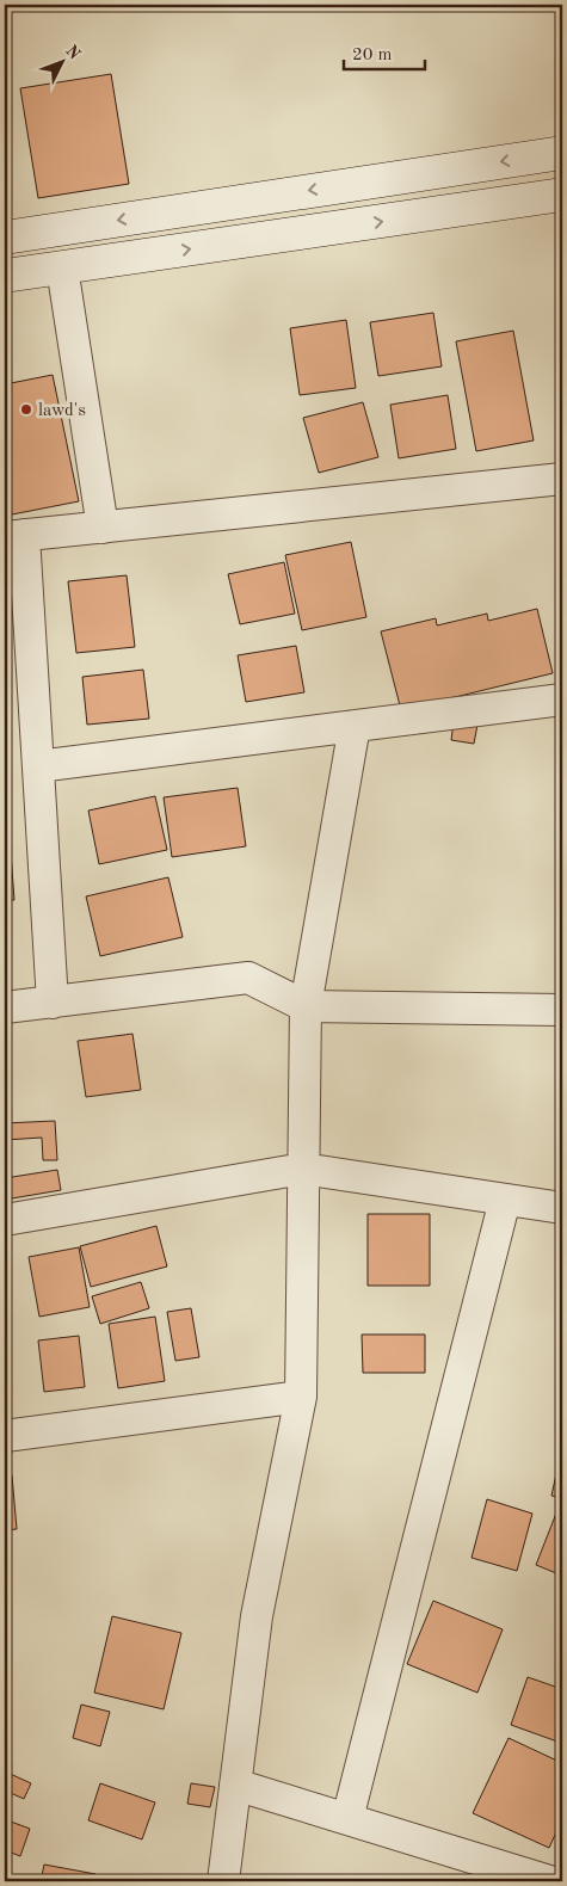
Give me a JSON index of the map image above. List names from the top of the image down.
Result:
{
  "places": ["lawd's"],
  "scale_bar": "20 m",
  "north": "top right"
}
